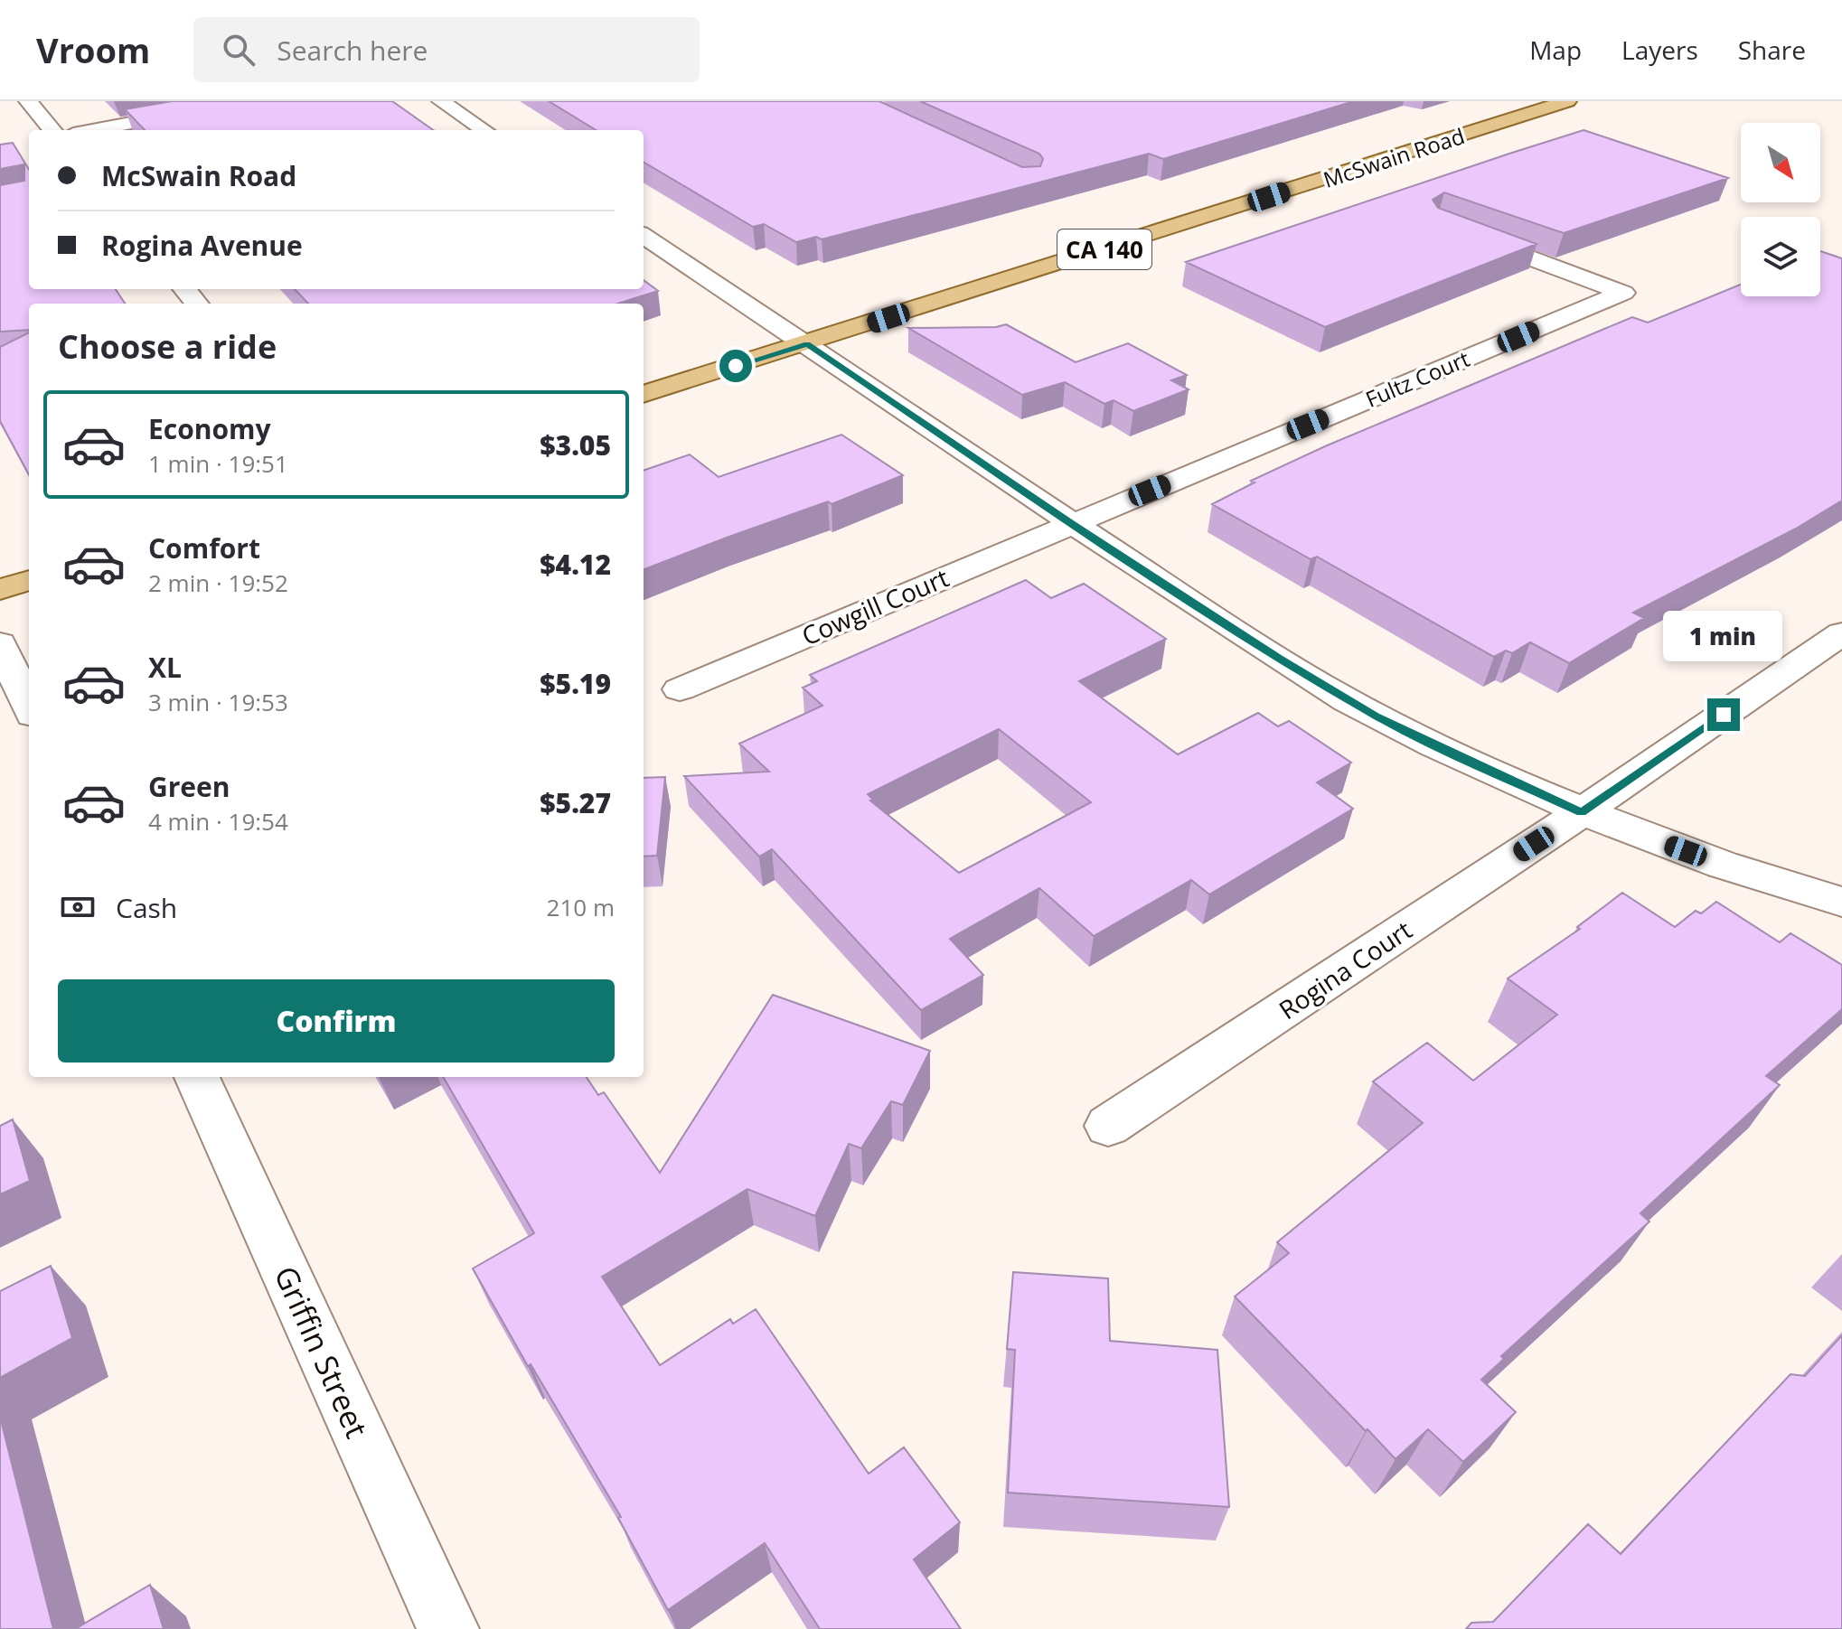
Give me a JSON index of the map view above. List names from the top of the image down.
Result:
{
  "streets": {
    "main road": ["McSwain Road", "CA 140"],
    "street": [
      "Fultz Court",
      "Cowgill Court",
      "Rogina Court",
      "Griffin Street"
    ]
  },
  "crossings": [
    ["Fultz Court", "Cowgill Court"]
  ],
  "north": "bottom right",
  "page": {
    "header": "Vroom",
    "search": "Search here",
    "nav": ["Map", "Layers", "Share"],
    "banner": ["McSwain Road", "Rogina Avenue"],
    "heading": "Choose a ride",
    "list": [
      {
        "name": "Economy",
        "note": "1 min · 19:51",
        "value": "$3.05"
      },
      {
        "name": "Comfort",
        "note": "2 min · 19:52",
        "value": "$4.12"
      },
      {
        "name": "XL",
        "note": "3 min · 19:53",
        "value": "$5.19"
      },
      {
        "name": "Green",
        "note": "4 min · 19:54",
        "value": "$5.27"
      }
    ],
    "bubble": "1 min",
    "pay": ["Cash", "210 m"],
    "buttons": "Confirm"
  }
}
